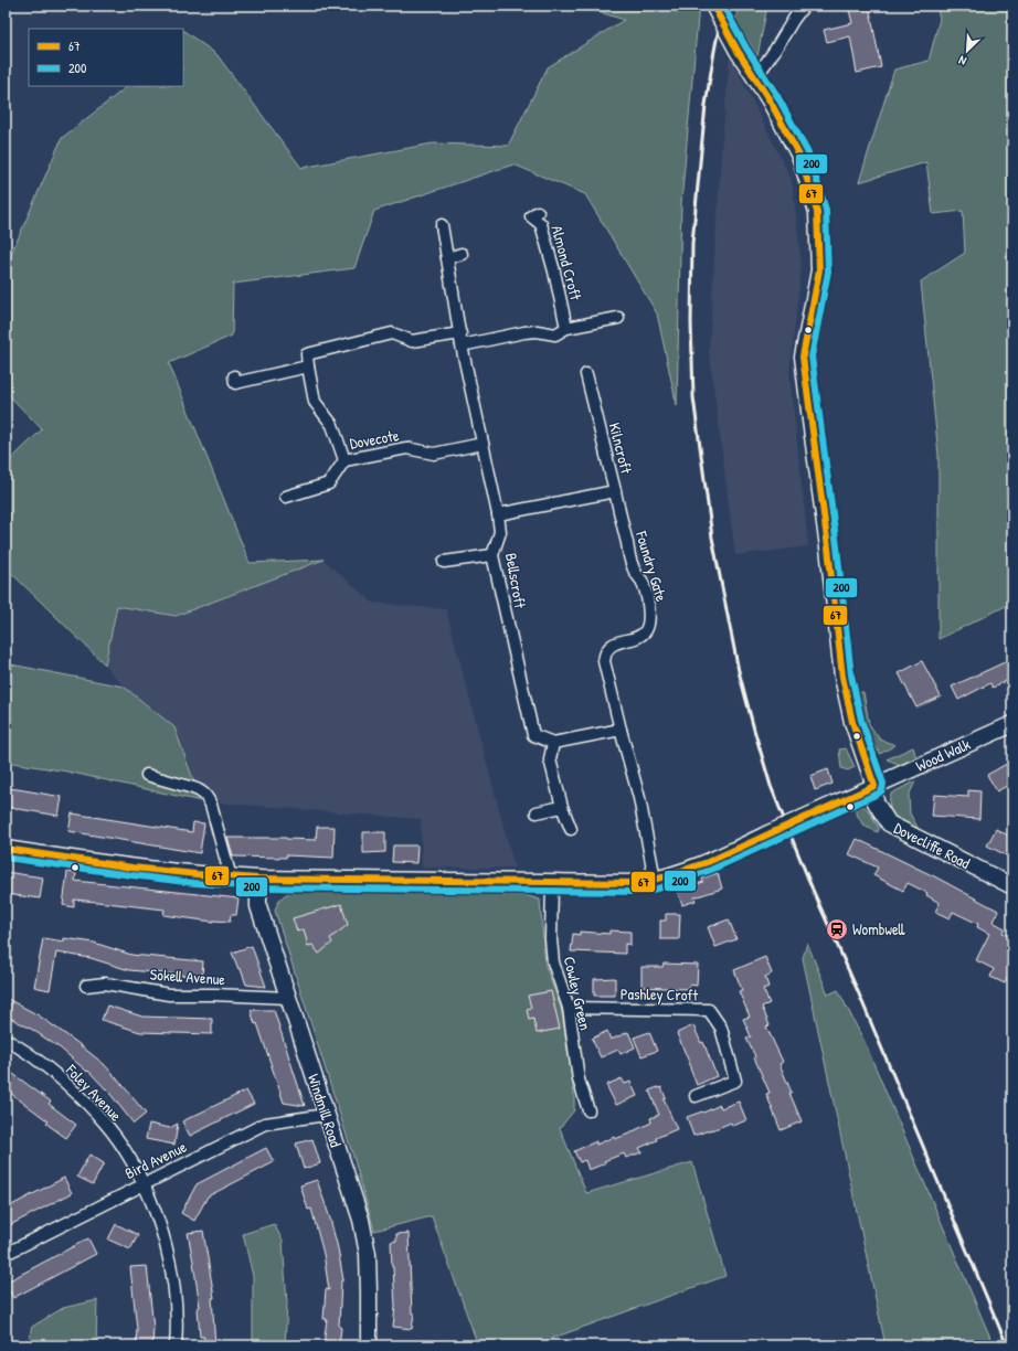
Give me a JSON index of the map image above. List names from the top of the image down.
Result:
{
  "streets": {
    "street": [
      "Almond Croft",
      "Dovecote",
      "Kilncroft",
      "Foundry Gate",
      "Bellscroft",
      "Wood Walk",
      "Dovecliffe Road",
      "Sokell Avenue",
      "Cowley Green",
      "Pashley Croft",
      "Foley Avenue",
      "Windmill Road",
      "Bird Avenue"
    ]
  },
  "crossings": [
    ["Dovecote", "Bellscroft"],
    ["Kilncroft", "Foundry Gate"],
    ["Kilncroft", "Bellscroft"],
    ["Foundry Gate", "Wood Walk"],
    ["Wood Walk", "Dovecliffe Road"],
    ["Wood Walk", "Cowley Green"],
    ["Wood Walk", "Windmill Road"],
    ["Sokell Avenue", "Windmill Road"],
    ["Cowley Green", "Pashley Croft"],
    ["Foley Avenue", "Bird Avenue"],
    ["Windmill Road", "Bird Avenue"]
  ],
  "places": {
    "station": ["Wombwell"]
  },
  "lines": ["transit line 67", "transit line 200"],
  "legend": ["67", "200"],
  "north": "bottom left"
}
